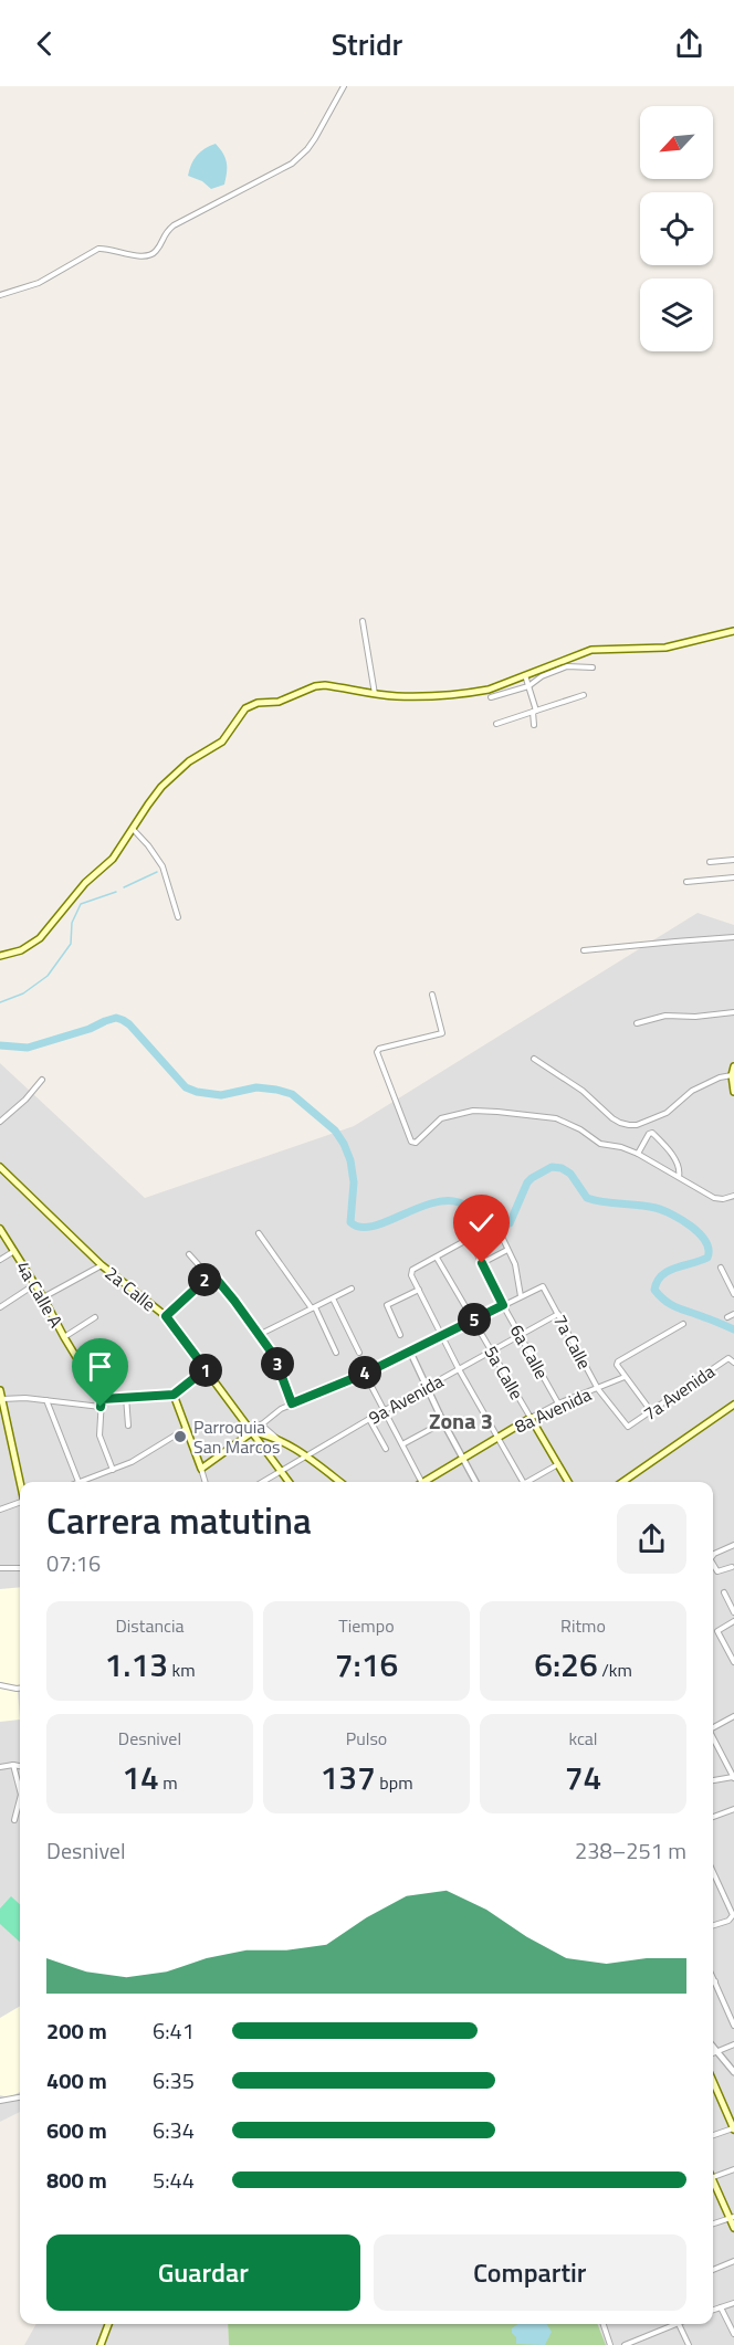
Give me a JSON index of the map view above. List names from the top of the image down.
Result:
{
  "streets": {
    "main road": [
      "2a Calle",
      "4a Calle A",
      "5a Calle",
      "8a Avenida"
    ],
    "street": [
      "7a Calle",
      "6a Calle",
      "7a Avenida",
      "9a Avenida"
    ]
  },
  "crossings": [
    ["2a Calle", "9a Avenida"],
    ["7a Calle", "7a Avenida"],
    ["7a Calle", "9a Avenida"],
    ["7a Calle", "8a Avenida"],
    ["6a Calle", "9a Avenida"],
    ["6a Calle", "8a Avenida"],
    ["5a Calle", "9a Avenida"],
    ["5a Calle", "8a Avenida"]
  ],
  "districts": ["Zona 3"],
  "places": ["Parroquia San Marcos"],
  "north": "bottom left",
  "page": {
    "header": "Stridr",
    "pins": [
      "2",
      "5",
      "3",
      "1",
      "4"
    ],
    "heading": ["Carrera matutina", "07:16"],
    "stats": [
      ["Distancia", "1.13 km"],
      ["Tiempo", "7:16"],
      ["Ritmo", "6:26 /km"],
      ["Desnivel", "14 m"],
      ["Pulso", "137 bpm"],
      ["kcal", "74"]
    ],
    "chart": ["Desnivel", "238–251 m"],
    "list": [
      {
        "name": "200 m",
        "note": "6:41"
      },
      {
        "name": "400 m",
        "note": "6:35"
      },
      {
        "name": "600 m",
        "note": "6:34"
      },
      {
        "name": "800 m",
        "note": "5:44"
      }
    ],
    "buttons": ["Guardar", "Compartir"]
  }
}
